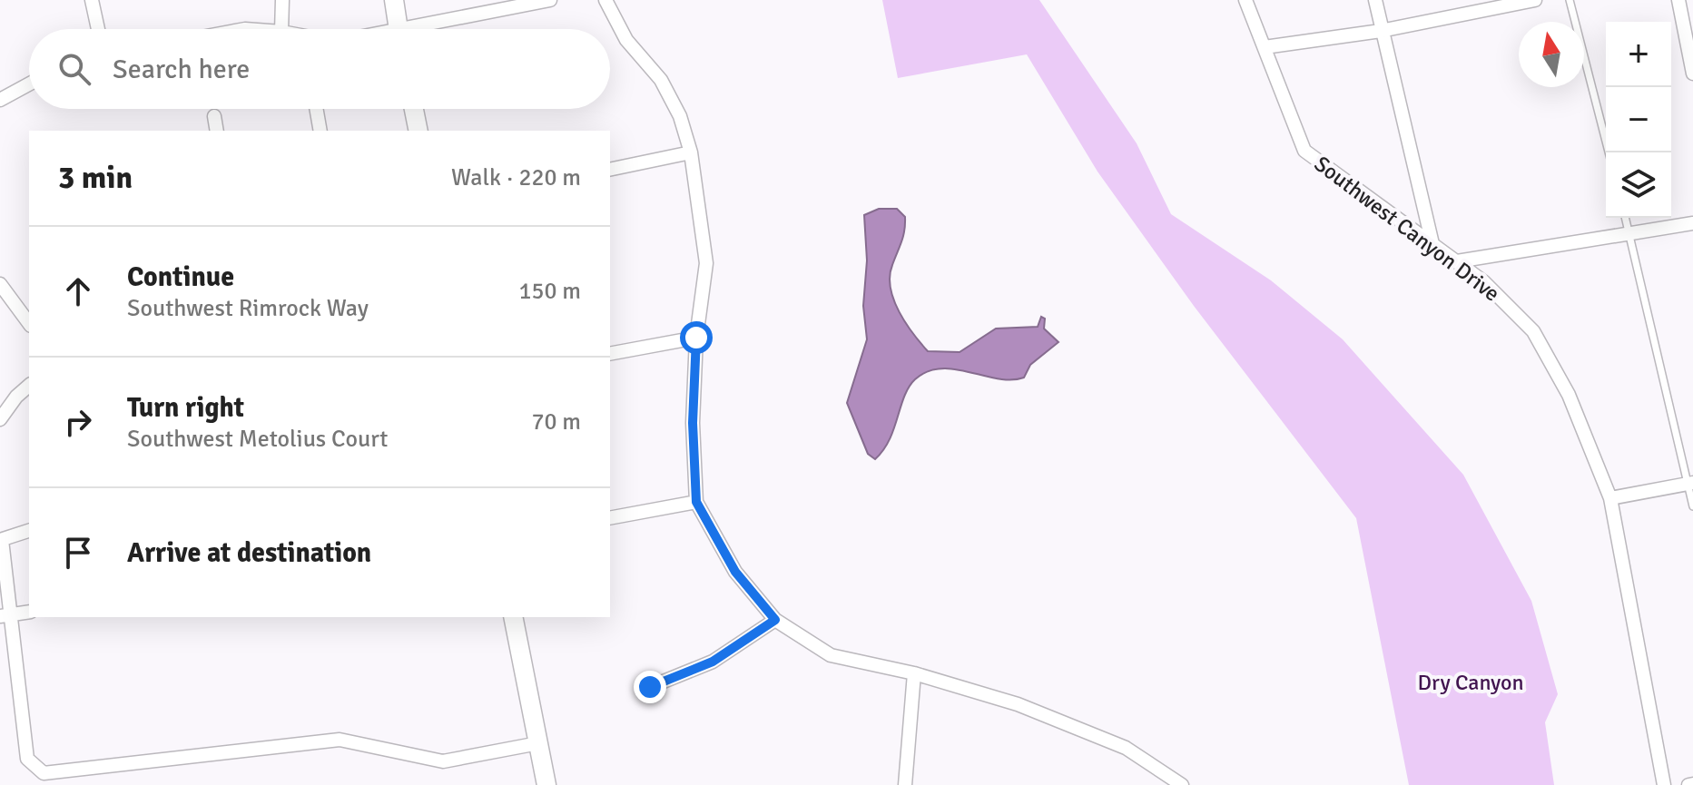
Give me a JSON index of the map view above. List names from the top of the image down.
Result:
{
  "streets": {
    "street": ["Southwest Canyon Drive"]
  },
  "parks": ["Dry Canyon"],
  "north": "top",
  "page": {
    "map_buttons": ["+", "−"],
    "search": "Search here",
    "heading": ["3 min", "Walk · 220 m"],
    "list": [
      ["Continue", "Southwest Rimrock Way", "150 m"],
      ["Turn right", "Southwest Metolius Court", "70 m"],
      "Arrive at destination"
    ]
  }
}
